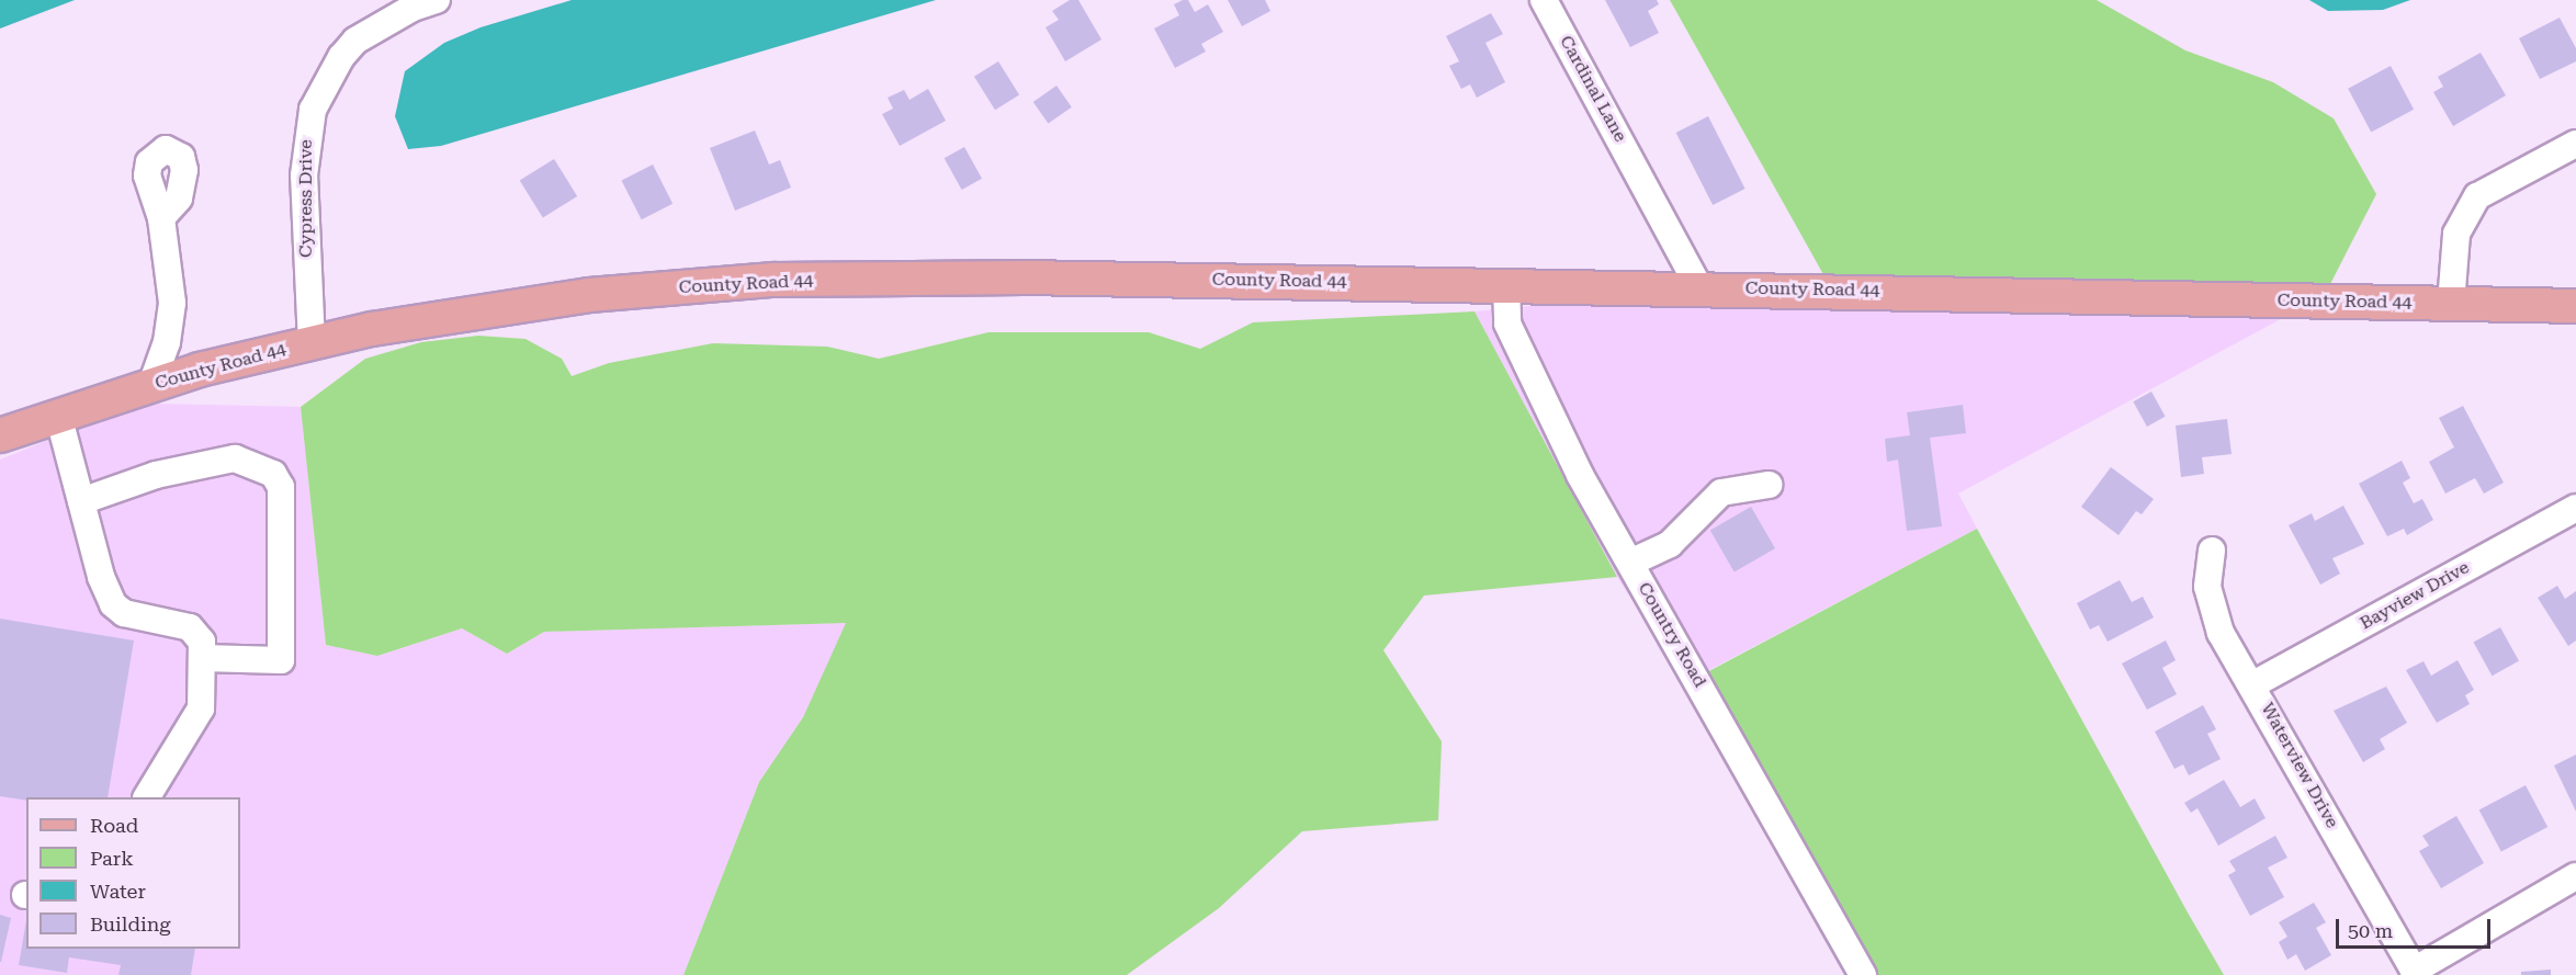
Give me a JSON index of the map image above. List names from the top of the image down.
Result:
{
  "streets": {
    "main road": ["County Road 44"],
    "street": [
      "Cardinal Lane",
      "Cypress Drive",
      "Bayview Drive",
      "Country Road",
      "Waterview Drive"
    ]
  },
  "crossings": [
    ["Cardinal Lane", "County Road 44"],
    ["Cypress Drive", "County Road 44"],
    ["County Road 44", "Country Road"],
    ["Bayview Drive", "Waterview Drive"]
  ],
  "legend": [
    "Road",
    "Park",
    "Water",
    "Building"
  ],
  "scale_bar": "50 m"
}
